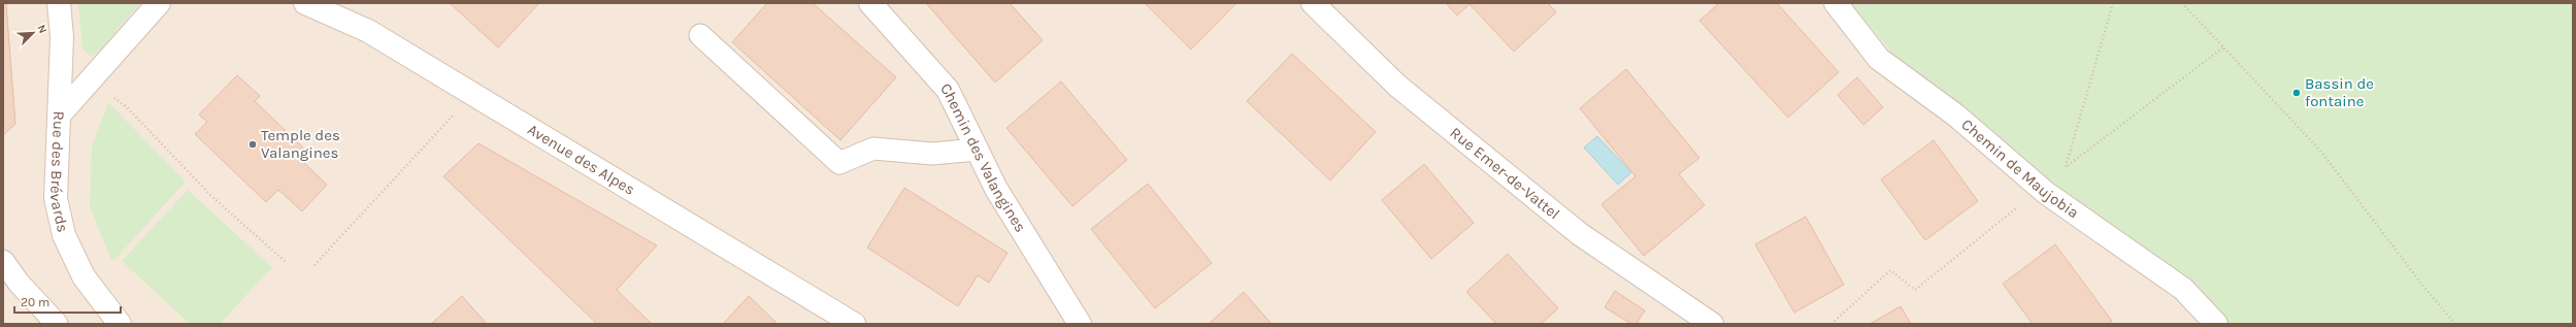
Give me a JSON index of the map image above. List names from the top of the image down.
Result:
{
  "streets": {
    "street": [
      "Chemin des Valangines",
      "Avenue des Alpes",
      "Chemin de Maujobia",
      "Rue des Brévards",
      "Rue Emer-de-Vattel"
    ]
  },
  "places": ["Bassin de fontaine", "Temple des Valangines"],
  "scale_bar": "20 m",
  "north": "top right"
}
